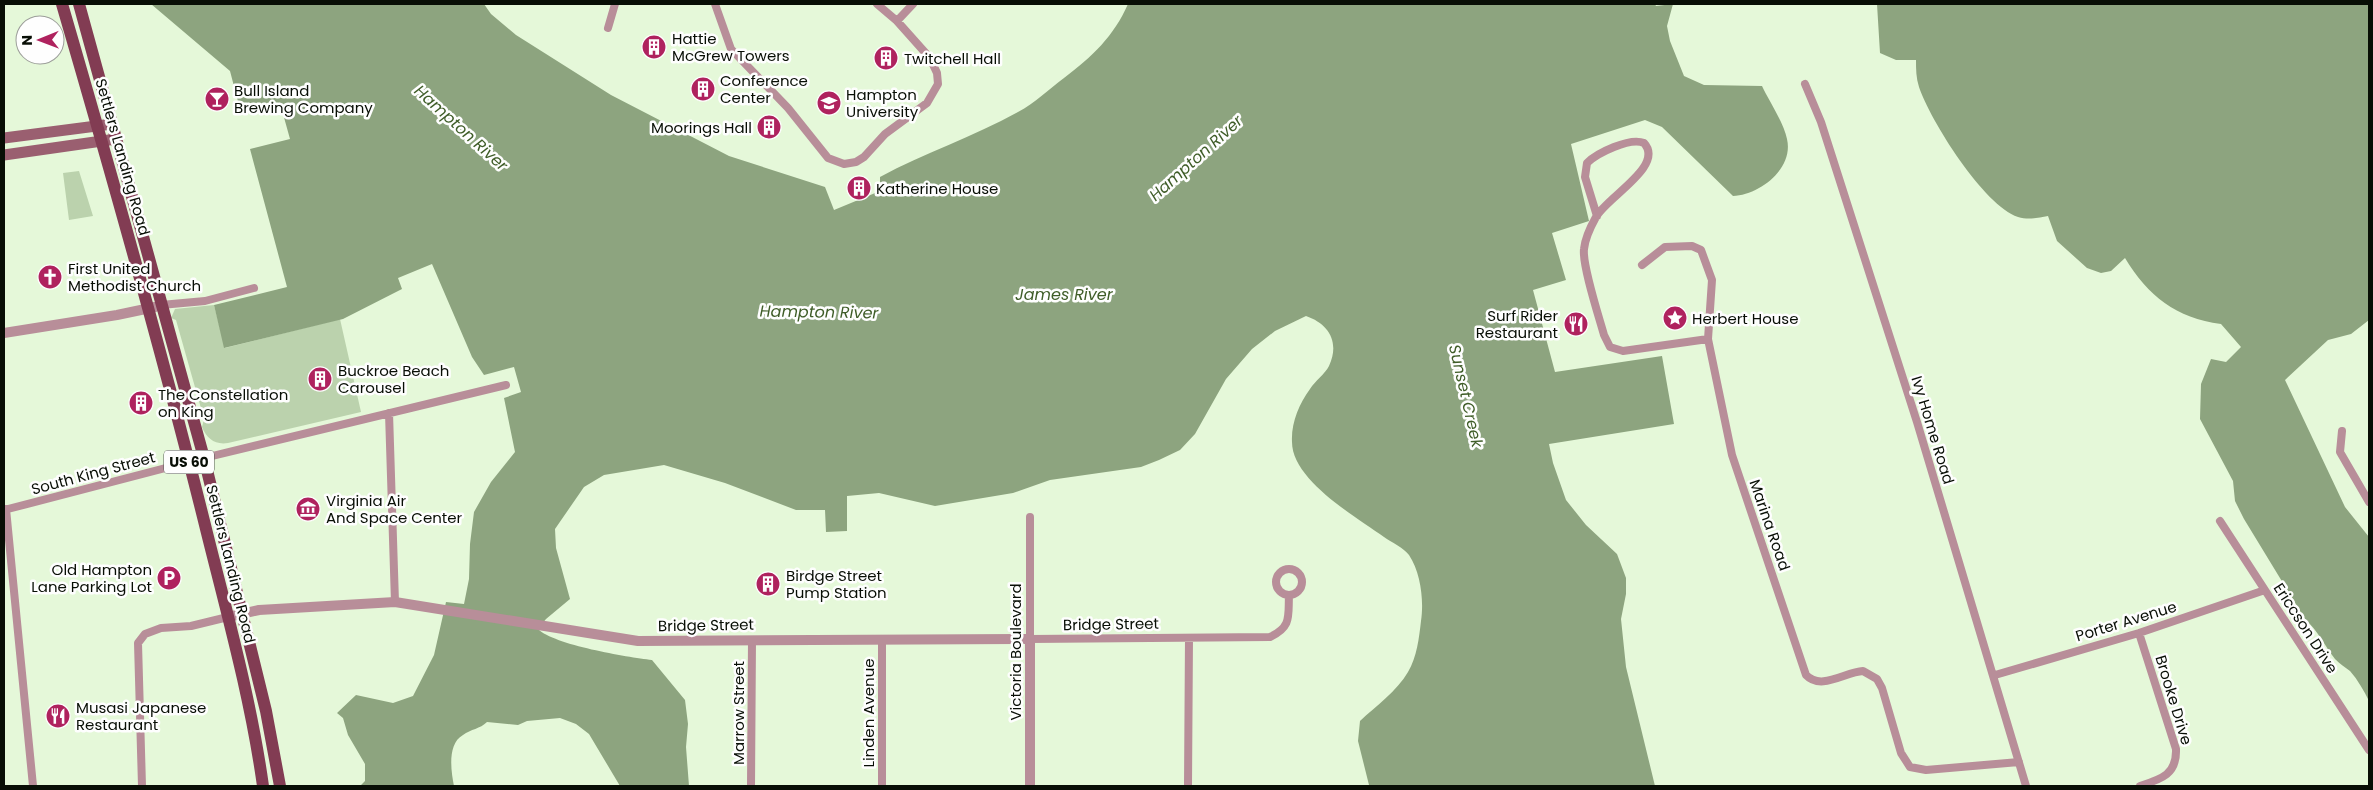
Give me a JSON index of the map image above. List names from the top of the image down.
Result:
{
  "streets": {
    "main road": ["Settlers Landing Road", "US 60"],
    "street": [
      "Ivy Home Road",
      "South King Street",
      "Marina Road",
      "Porter Avenue",
      "Bridge Street",
      "Ericcson Drive",
      "Victoria Boulevard",
      "Brooke Drive",
      "Marrow Street",
      "Linden Avenue"
    ]
  },
  "crossings": [
    ["Settlers Landing Road", "South King Street"],
    ["Settlers Landing Road", "Bridge Street"],
    ["Ivy Home Road", "Marina Road"],
    ["Ivy Home Road", "Porter Avenue"],
    ["Porter Avenue", "Ericcson Drive"],
    ["Porter Avenue", "Brooke Drive"],
    ["Bridge Street", "Victoria Boulevard"],
    ["Bridge Street", "Marrow Street"],
    ["Bridge Street", "Linden Avenue"]
  ],
  "water": ["Hampton River", "James River", "Sunset Creek"],
  "places": {
    "building": [
      "Hattie McGrew Towers",
      "Twitchell Hall",
      "Conference Center",
      "Moorings Hall",
      "Katherine House",
      "Buckroe Beach Carousel",
      "The Constellation on King",
      "Birdge Street Pump Station"
    ],
    "bar": ["Bull Island Brewing Company"],
    "school or university": ["Hampton University"],
    "church": ["First United Methodist Church"],
    "place": ["Herbert House"],
    "restaurant": ["Surf Rider Restaurant", "Musasi Japanese Restaurant"],
    "museum": ["Virginia Air And Space Center"],
    "parking": ["Old Hampton Lane Parking Lot"]
  },
  "north": "left"
}
